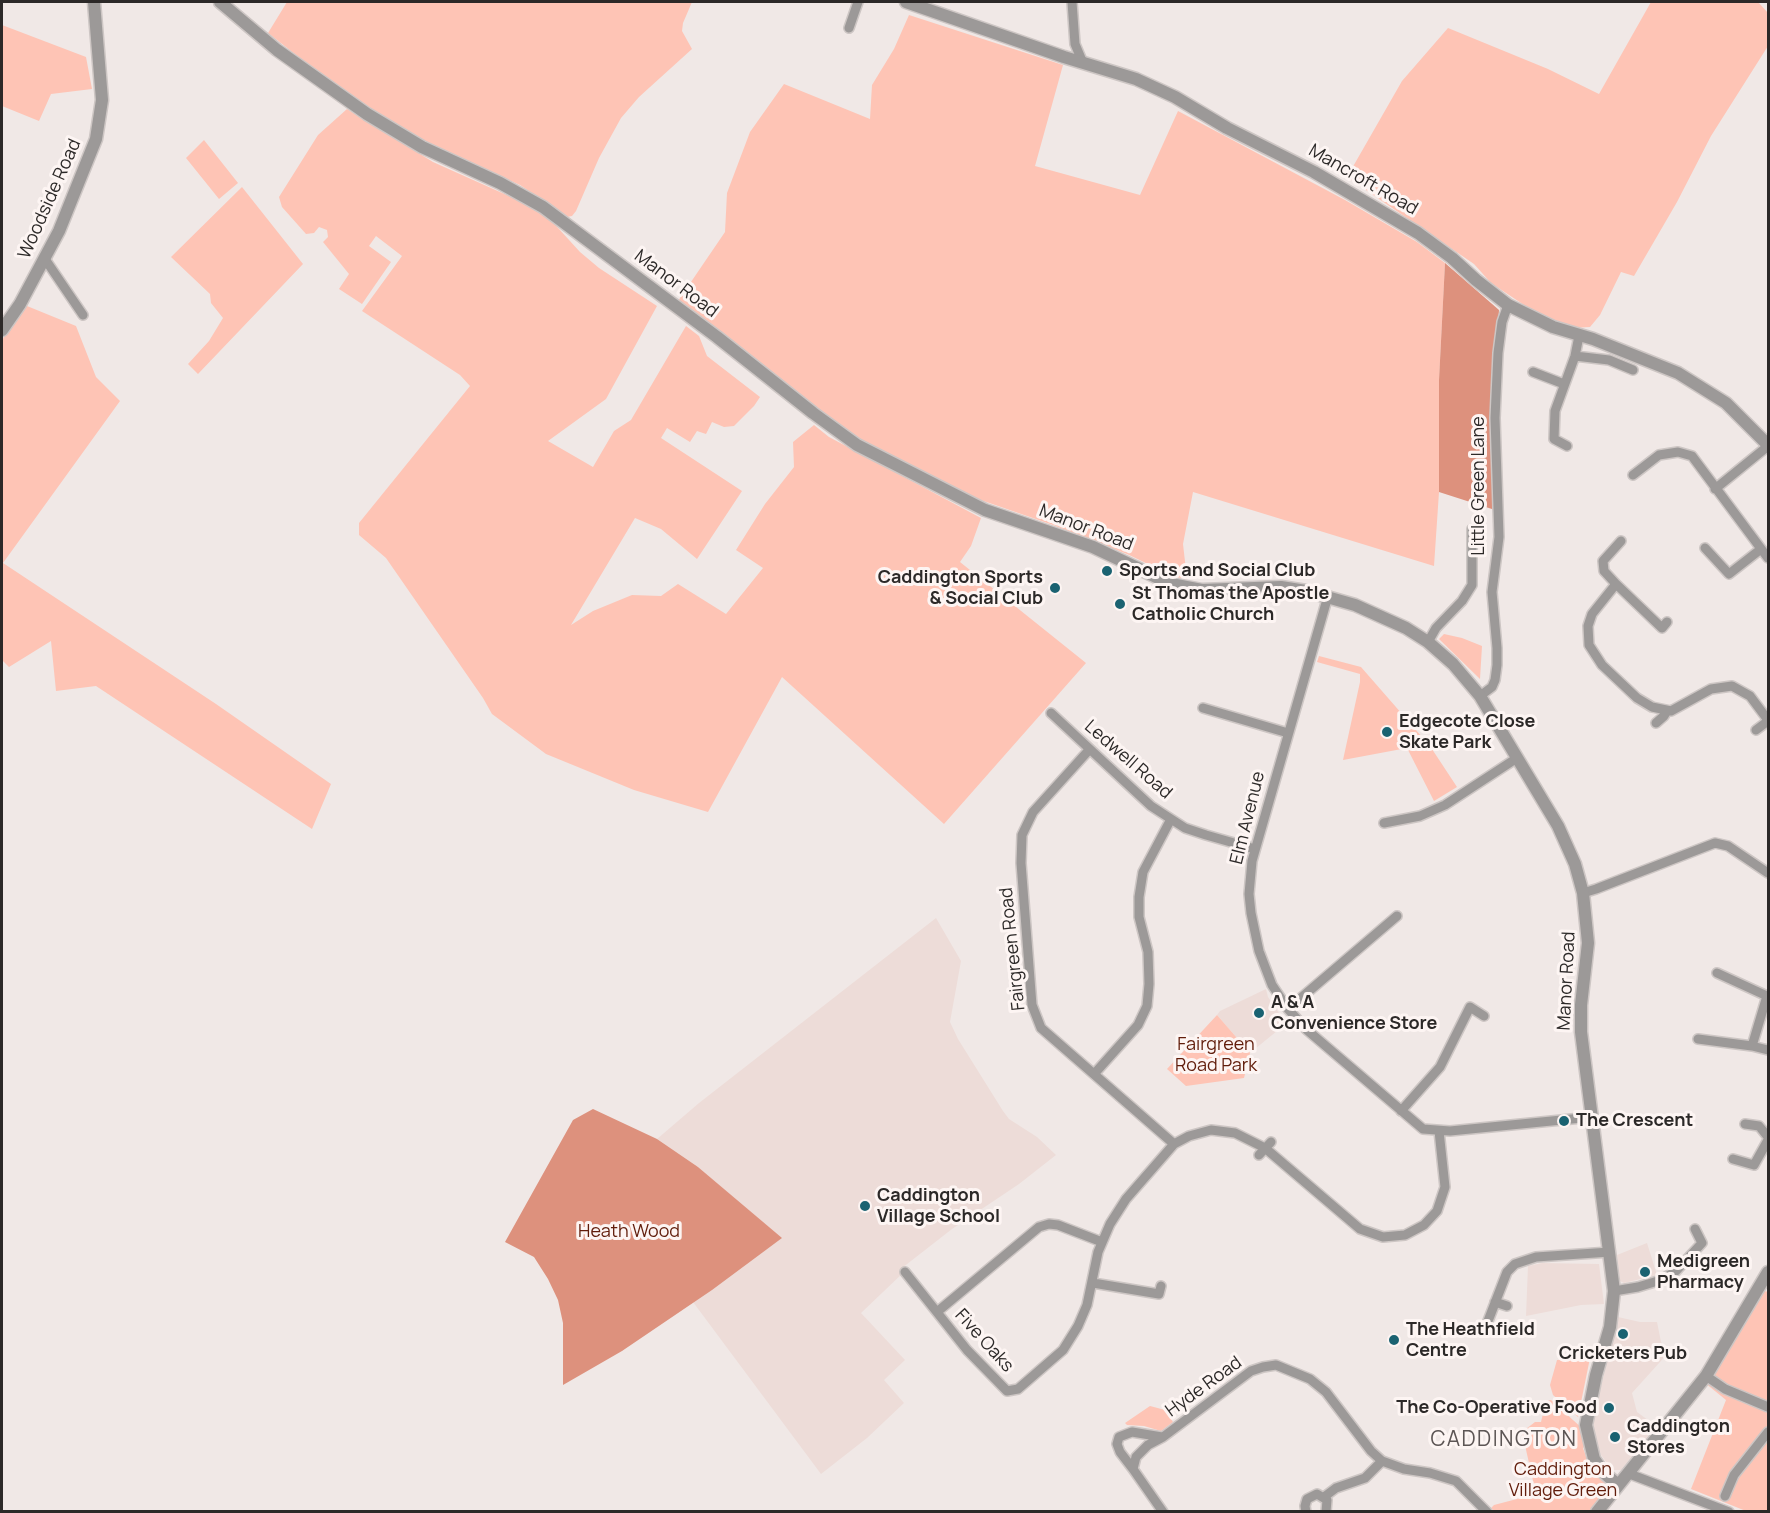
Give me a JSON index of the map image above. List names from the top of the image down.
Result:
{
  "streets": {
    "street": [
      "Mancroft Road",
      "Woodside Road",
      "Manor Road",
      "Little Green Lane",
      "Ledwell Road",
      "Elm Avenue",
      "Fairgreen Road",
      "Five Oaks",
      "Hyde Road"
    ]
  },
  "crossings": [
    ["Mancroft Road", "Little Green Lane"],
    ["Manor Road", "Little Green Lane"],
    ["Manor Road", "Elm Avenue"],
    ["Ledwell Road", "Elm Avenue"],
    ["Ledwell Road", "Fairgreen Road"],
    ["Fairgreen Road", "Five Oaks"]
  ],
  "districts": ["CADDINGTON"],
  "parks": ["Fairgreen Road Park", "Heath Wood", "Caddington Village Green"],
  "places": [
    "Sports and Social Club",
    "Caddington Sports & Social Club",
    "St Thomas the Apostle Catholic Church",
    "Edgecote Close Skate Park",
    "A & A Convenience Store",
    "The Crescent",
    "Caddington Village School",
    "Medigreen Pharmacy",
    "Cricketers Pub",
    "The Heathfield Centre",
    "The Co-Operative Food",
    "Caddington Stores"
  ]
}
